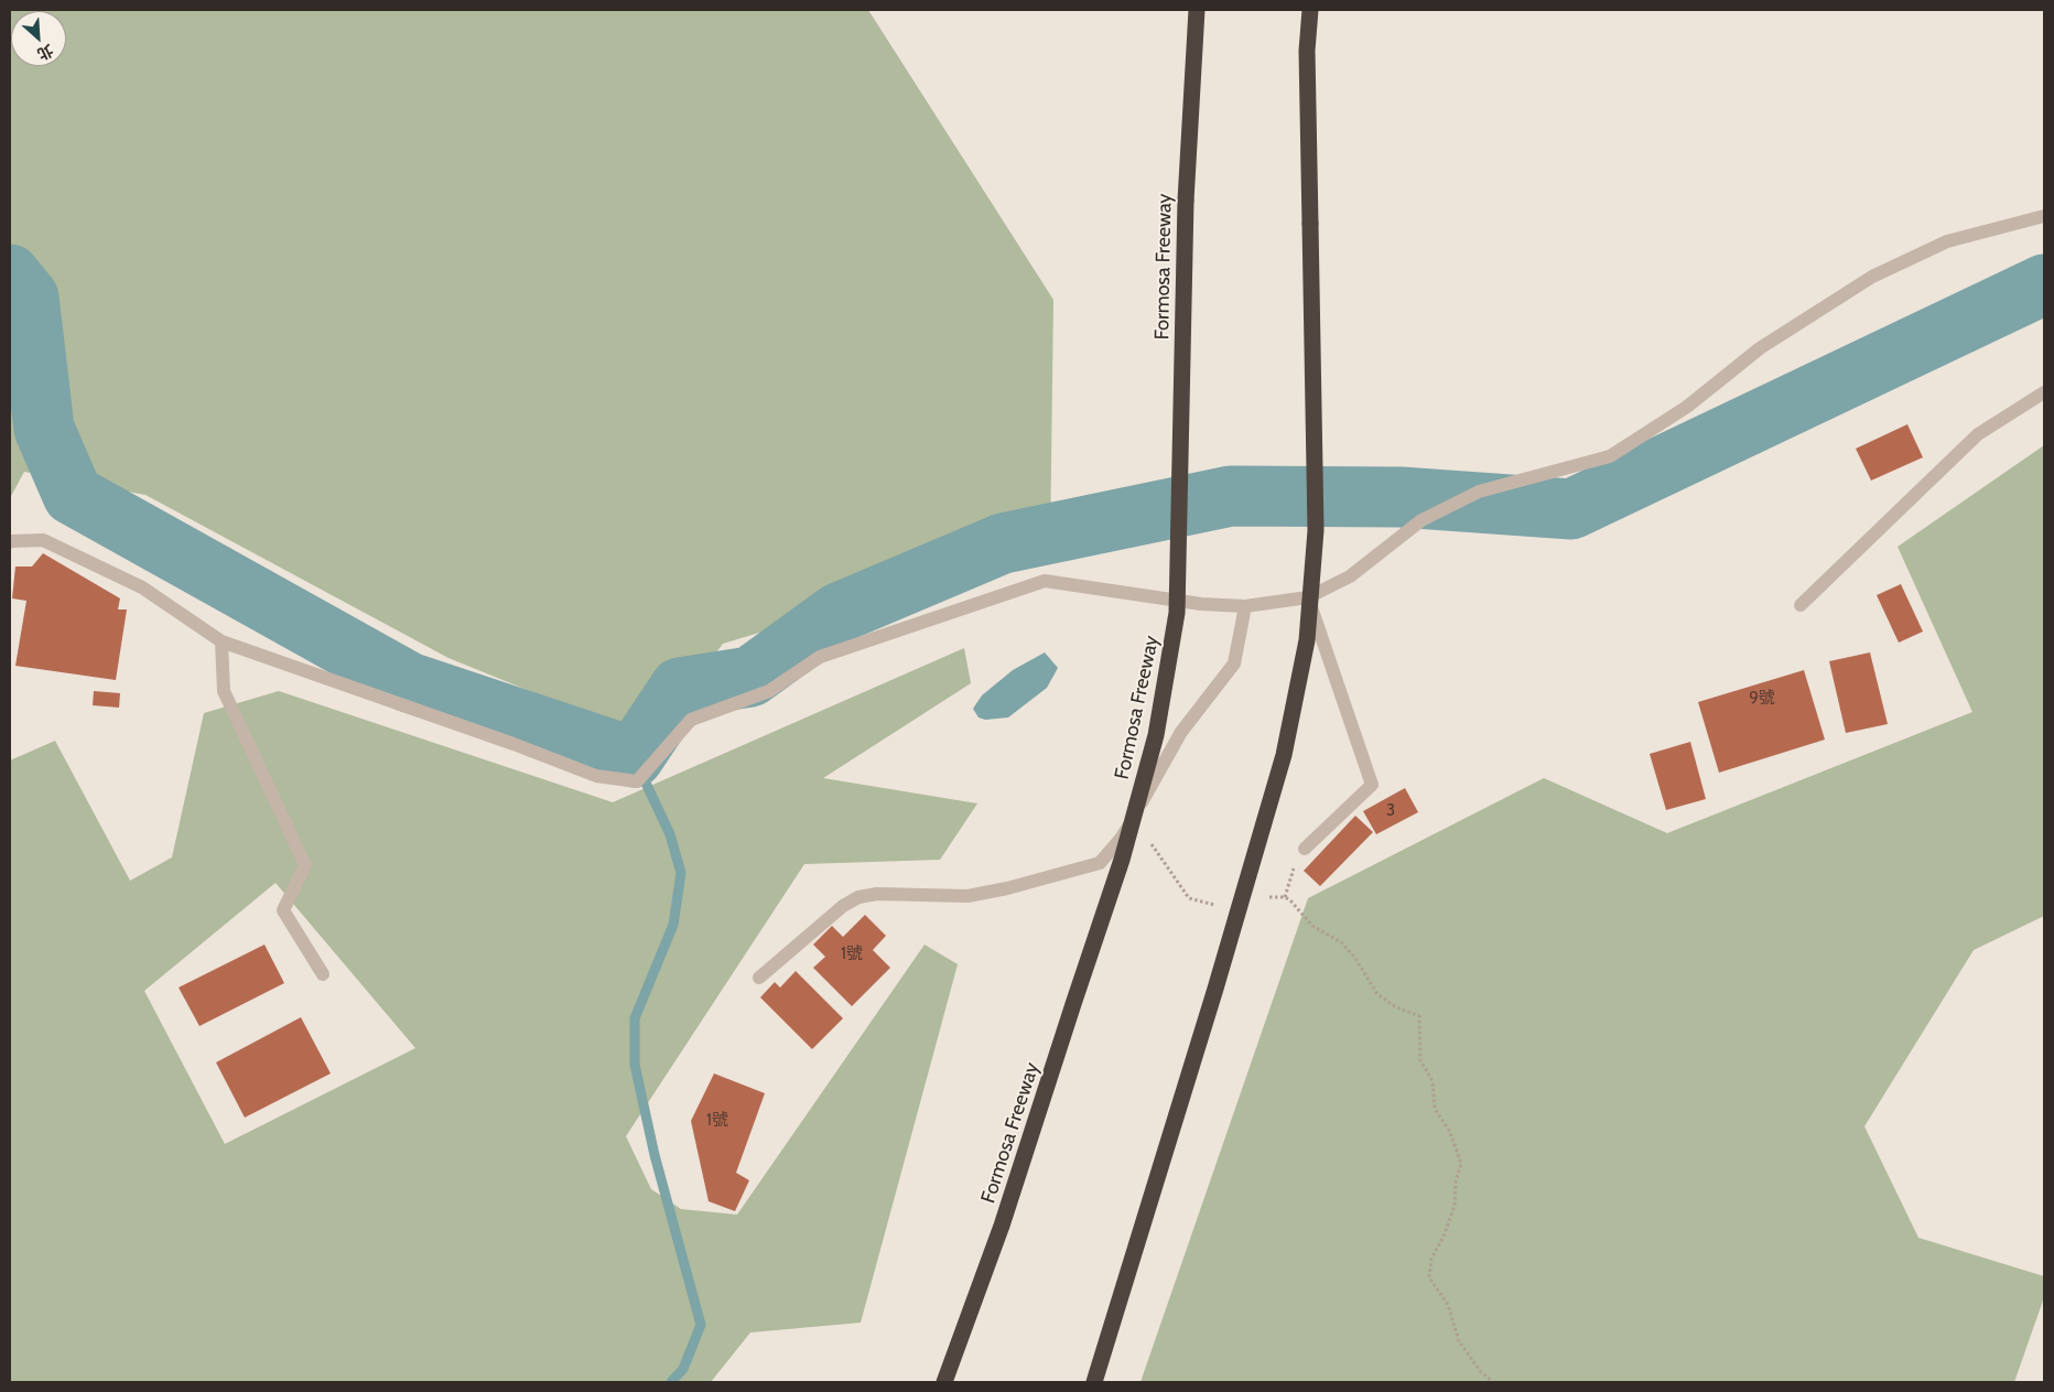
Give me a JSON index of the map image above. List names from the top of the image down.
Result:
{
  "streets": {
    "highway": ["Formosa Freeway"]
  },
  "house_numbers": [
    "9號",
    "3",
    "1號",
    "1號"
  ],
  "north": "bottom right"
}
